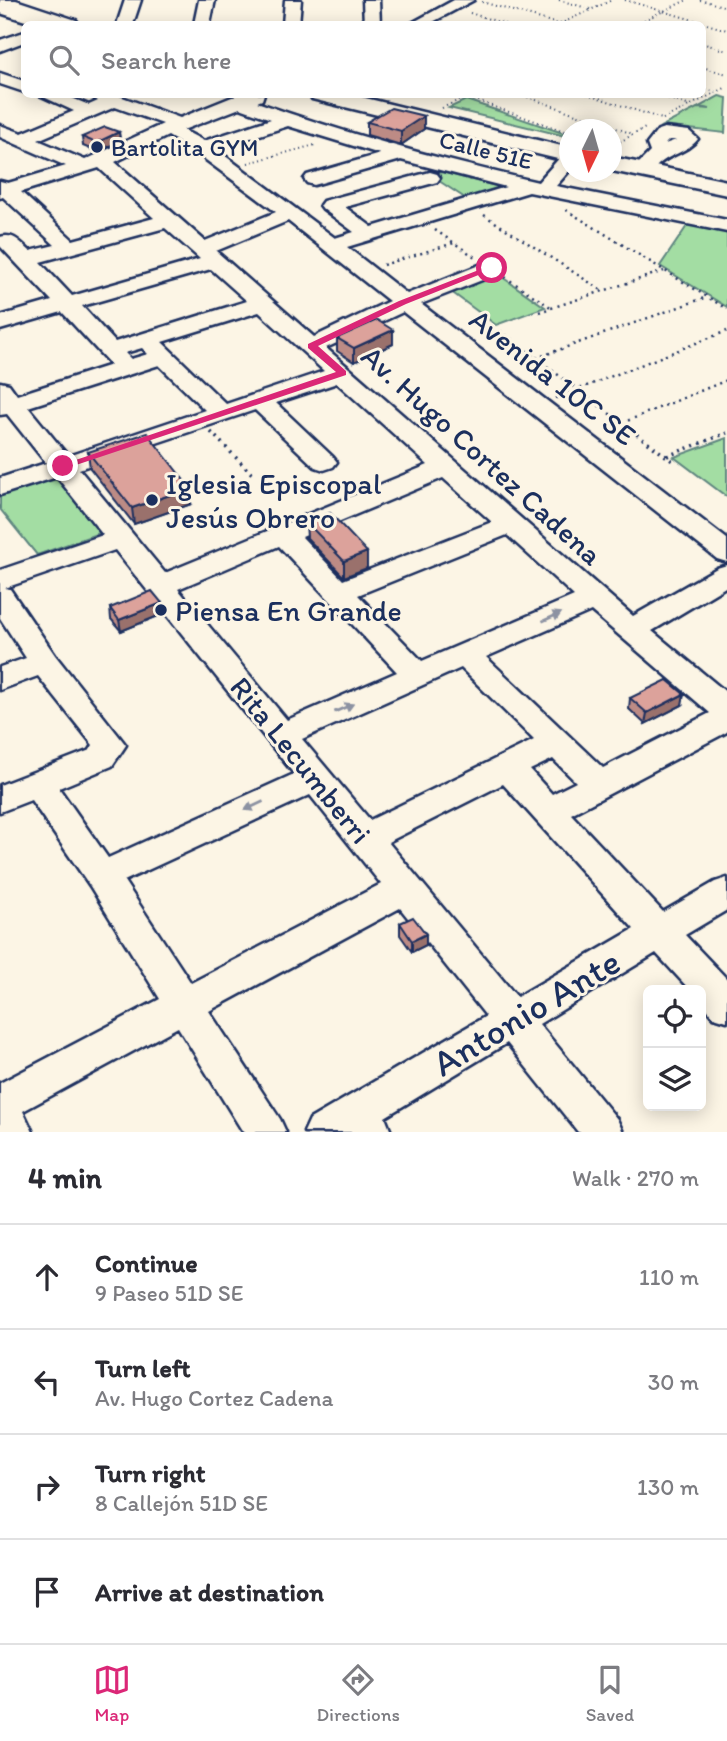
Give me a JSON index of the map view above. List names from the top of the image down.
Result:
{
  "streets": {
    "street": [
      "Calle 51E",
      "Avenida 10C SE",
      "Av. Hugo Cortez Cadena",
      "Rita Lecumberri",
      "Antonio Ante"
    ]
  },
  "crossings": [
    ["Rita Lecumberri", "Antonio Ante"]
  ],
  "places": ["Bartolita GYM", "Iglesia Episcopal Jesús Obrero", "Piensa En Grande"],
  "north": "bottom",
  "page": {
    "search": "Search here",
    "heading": ["4 min", "Walk · 270 m"],
    "list": [
      ["Continue", "9 Paseo 51D SE", "110 m"],
      ["Turn left", "Av. Hugo Cortez Cadena", "30 m"],
      ["Turn right", "8 Callejón 51D SE", "130 m"],
      "Arrive at destination"
    ],
    "nav": ["Map", "Directions", "Saved"]
  }
}
